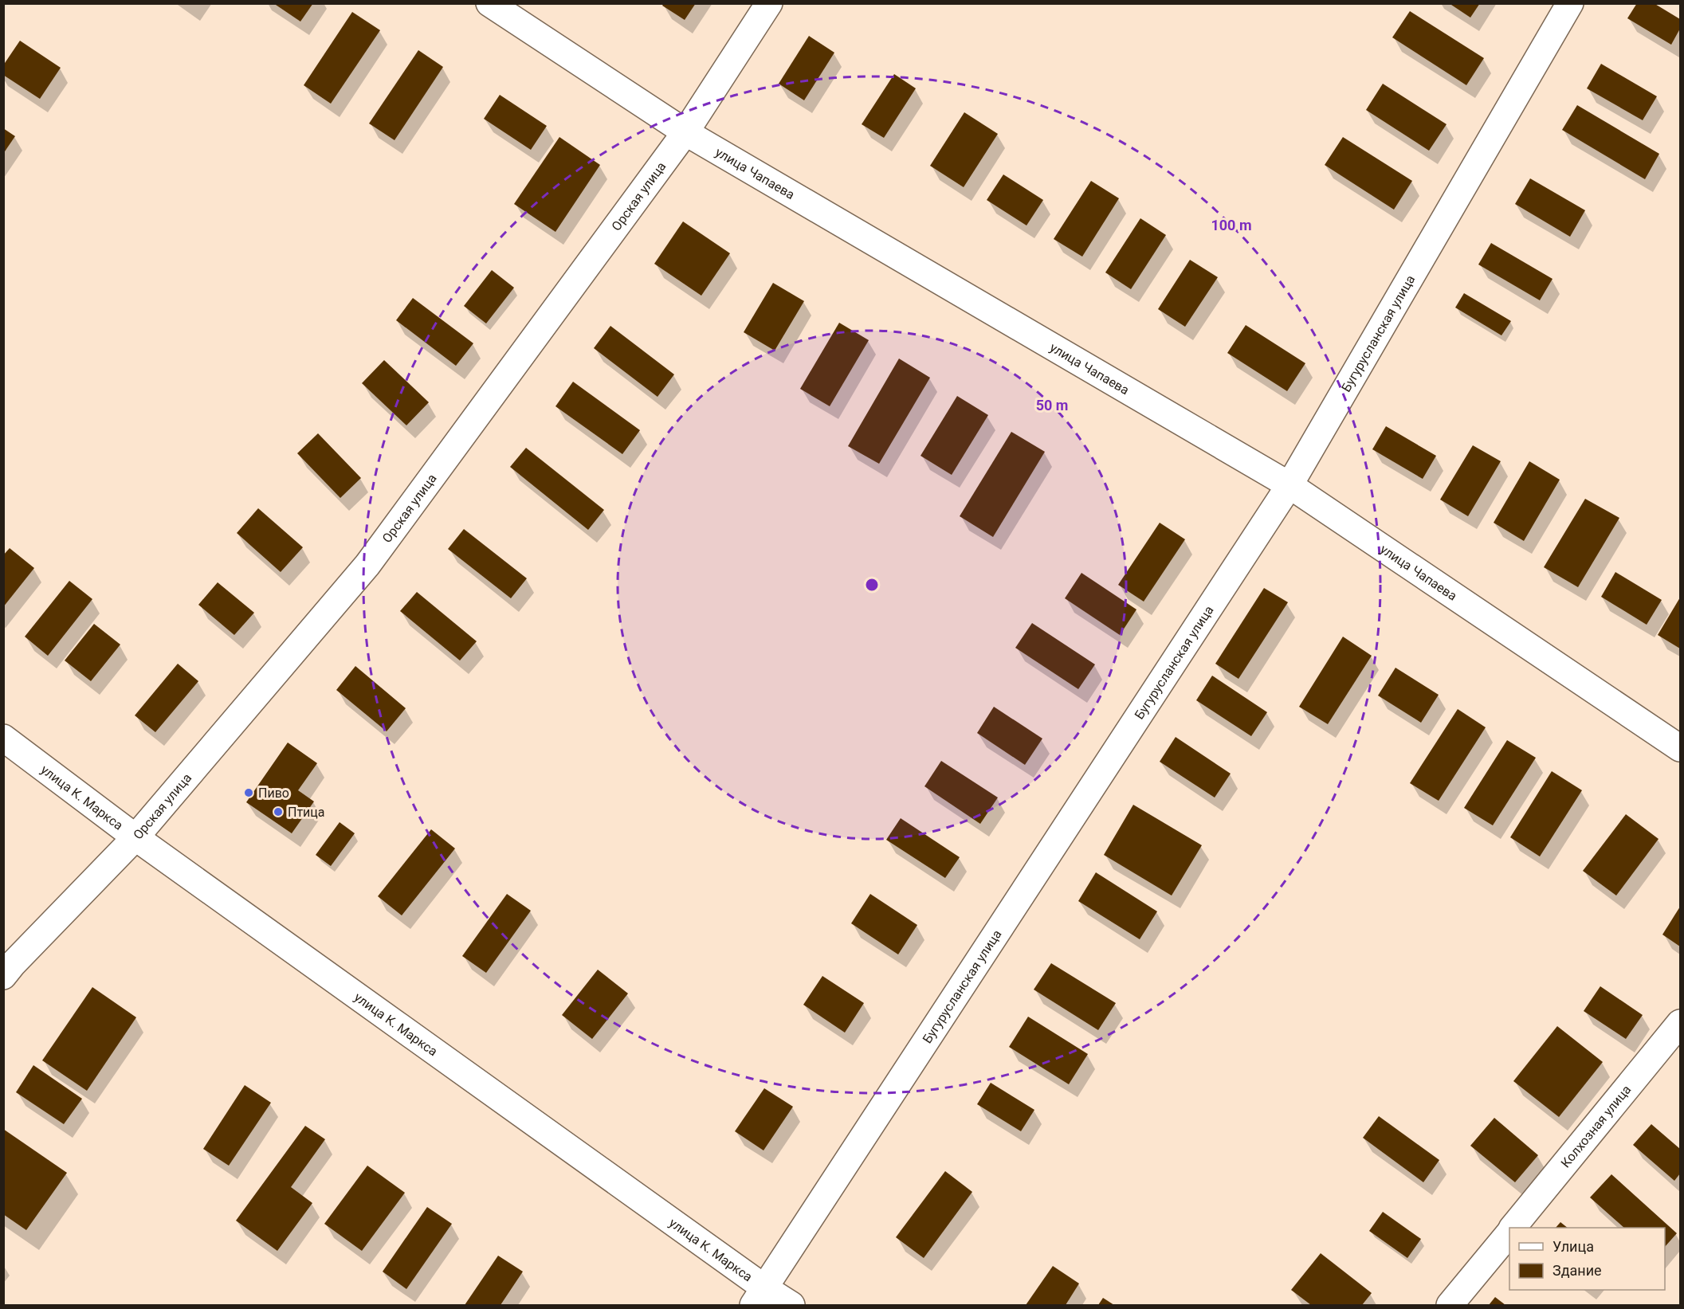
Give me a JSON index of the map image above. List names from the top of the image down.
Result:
{
  "streets": {
    "street": [
      "улица Чапаева",
      "Орская улица",
      "Бугурусланская улица",
      "улица К. Маркса",
      "Колхозная улица"
    ]
  },
  "crossings": [
    ["улица Чапаева", "Орская улица"],
    ["улица Чапаева", "Бугурусланская улица"],
    ["Орская улица", "улица К. Маркса"],
    ["Бугурусланская улица", "улица К. Маркса"]
  ],
  "places": ["Пиво", "Птица"],
  "legend": ["Улица", "Здание"],
  "rings": ["100 m", "50 m"]
}
